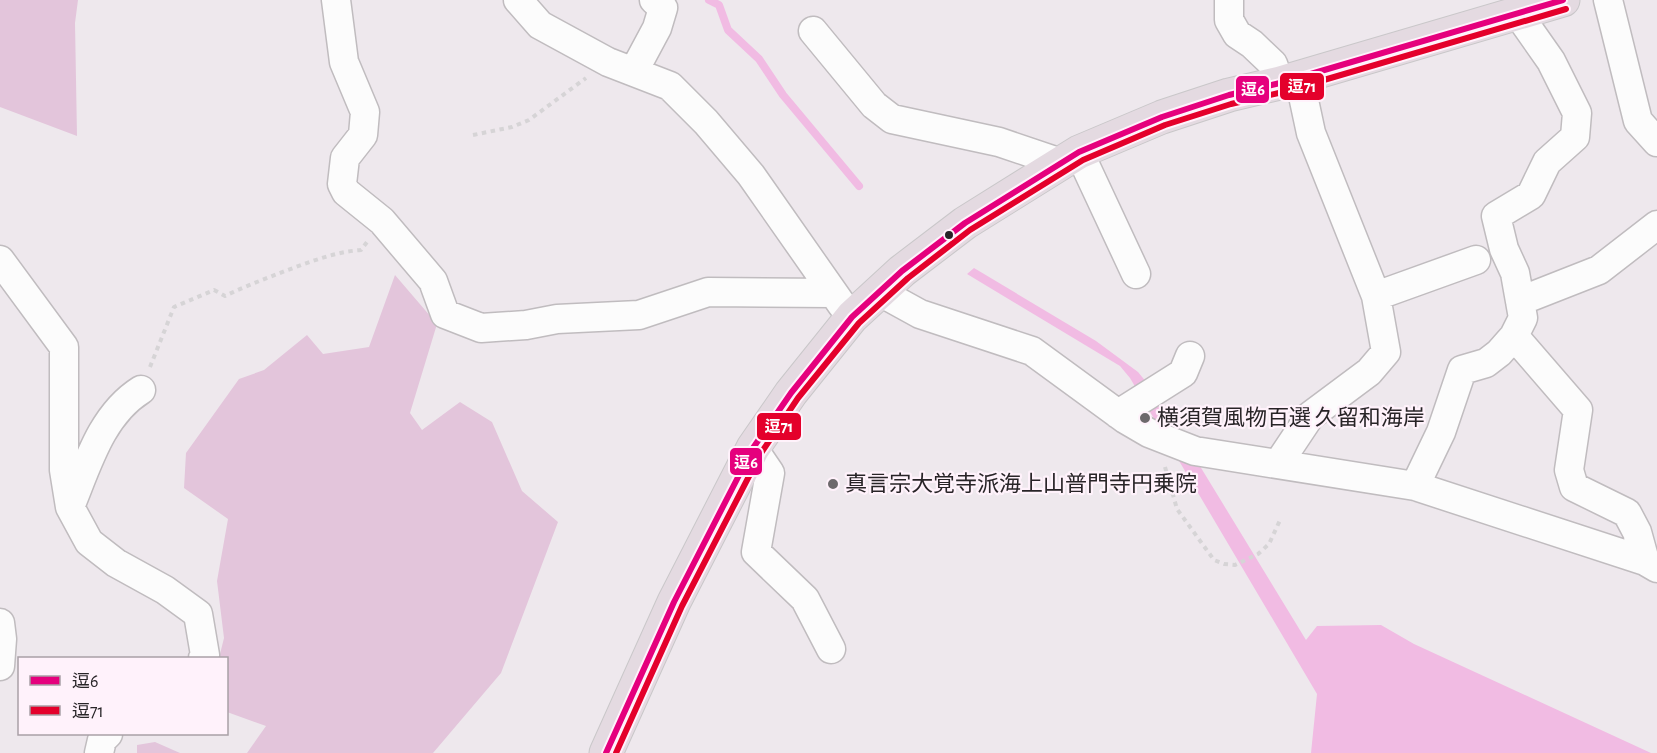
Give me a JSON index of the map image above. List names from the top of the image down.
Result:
{
  "places": ["横須賀風物百選 久留和海岸", "真言宗大覚寺派海上山普門寺円乗院"],
  "lines": ["transit line 逗6", "transit line 逗71"],
  "legend": ["逗6", "逗71"]
}
